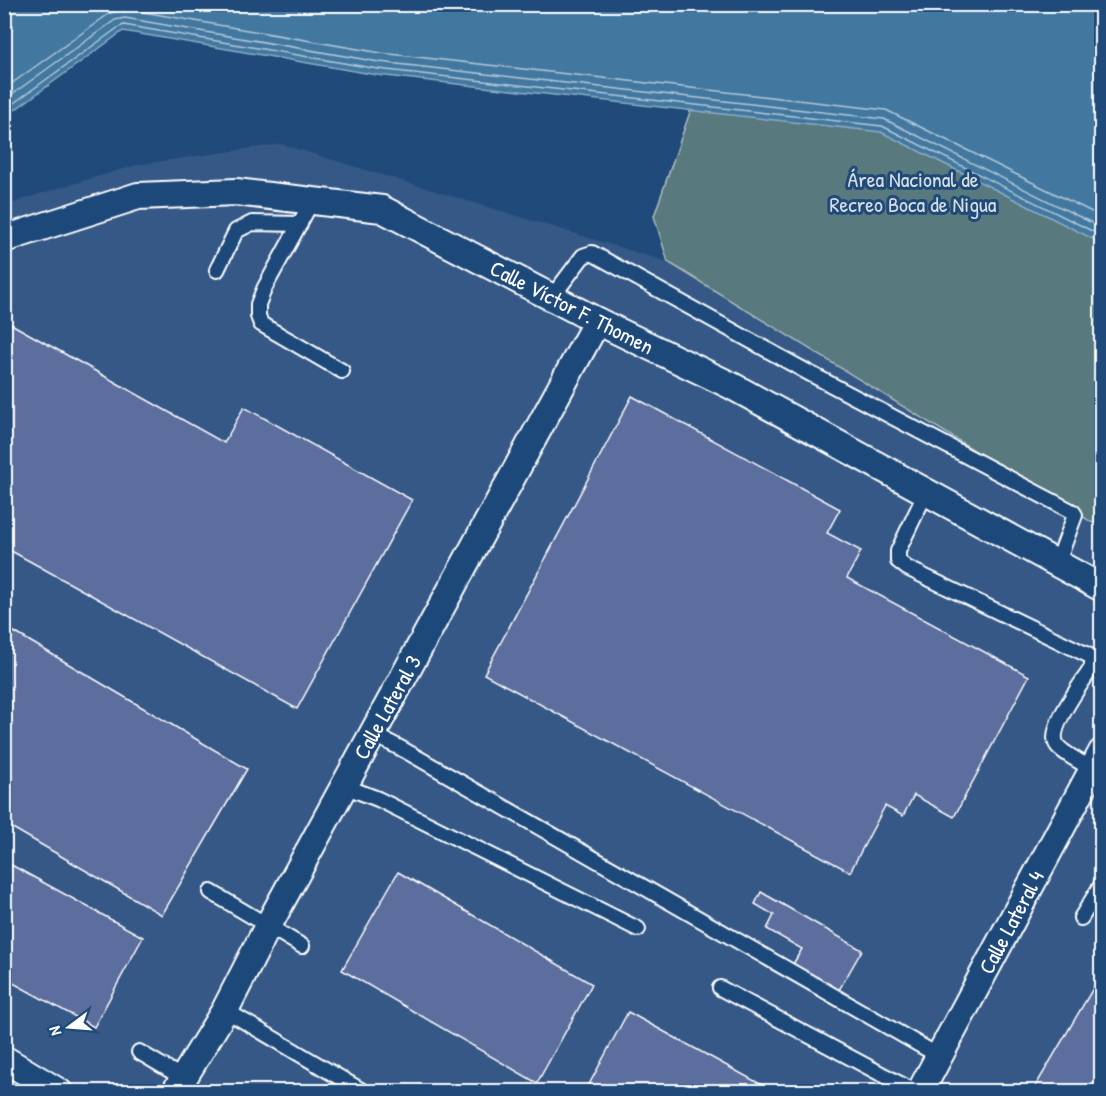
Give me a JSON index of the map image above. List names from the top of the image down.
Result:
{
  "streets": {
    "street": ["Calle Víctor F. Thomen", "Calle Lateral 3", "Calle Lateral 4"]
  },
  "crossings": [
    ["Calle Víctor F. Thomen", "Calle Lateral 3"]
  ],
  "parks": ["Área Nacional de Recreo Boca de Nigua"],
  "north": "left"
}
